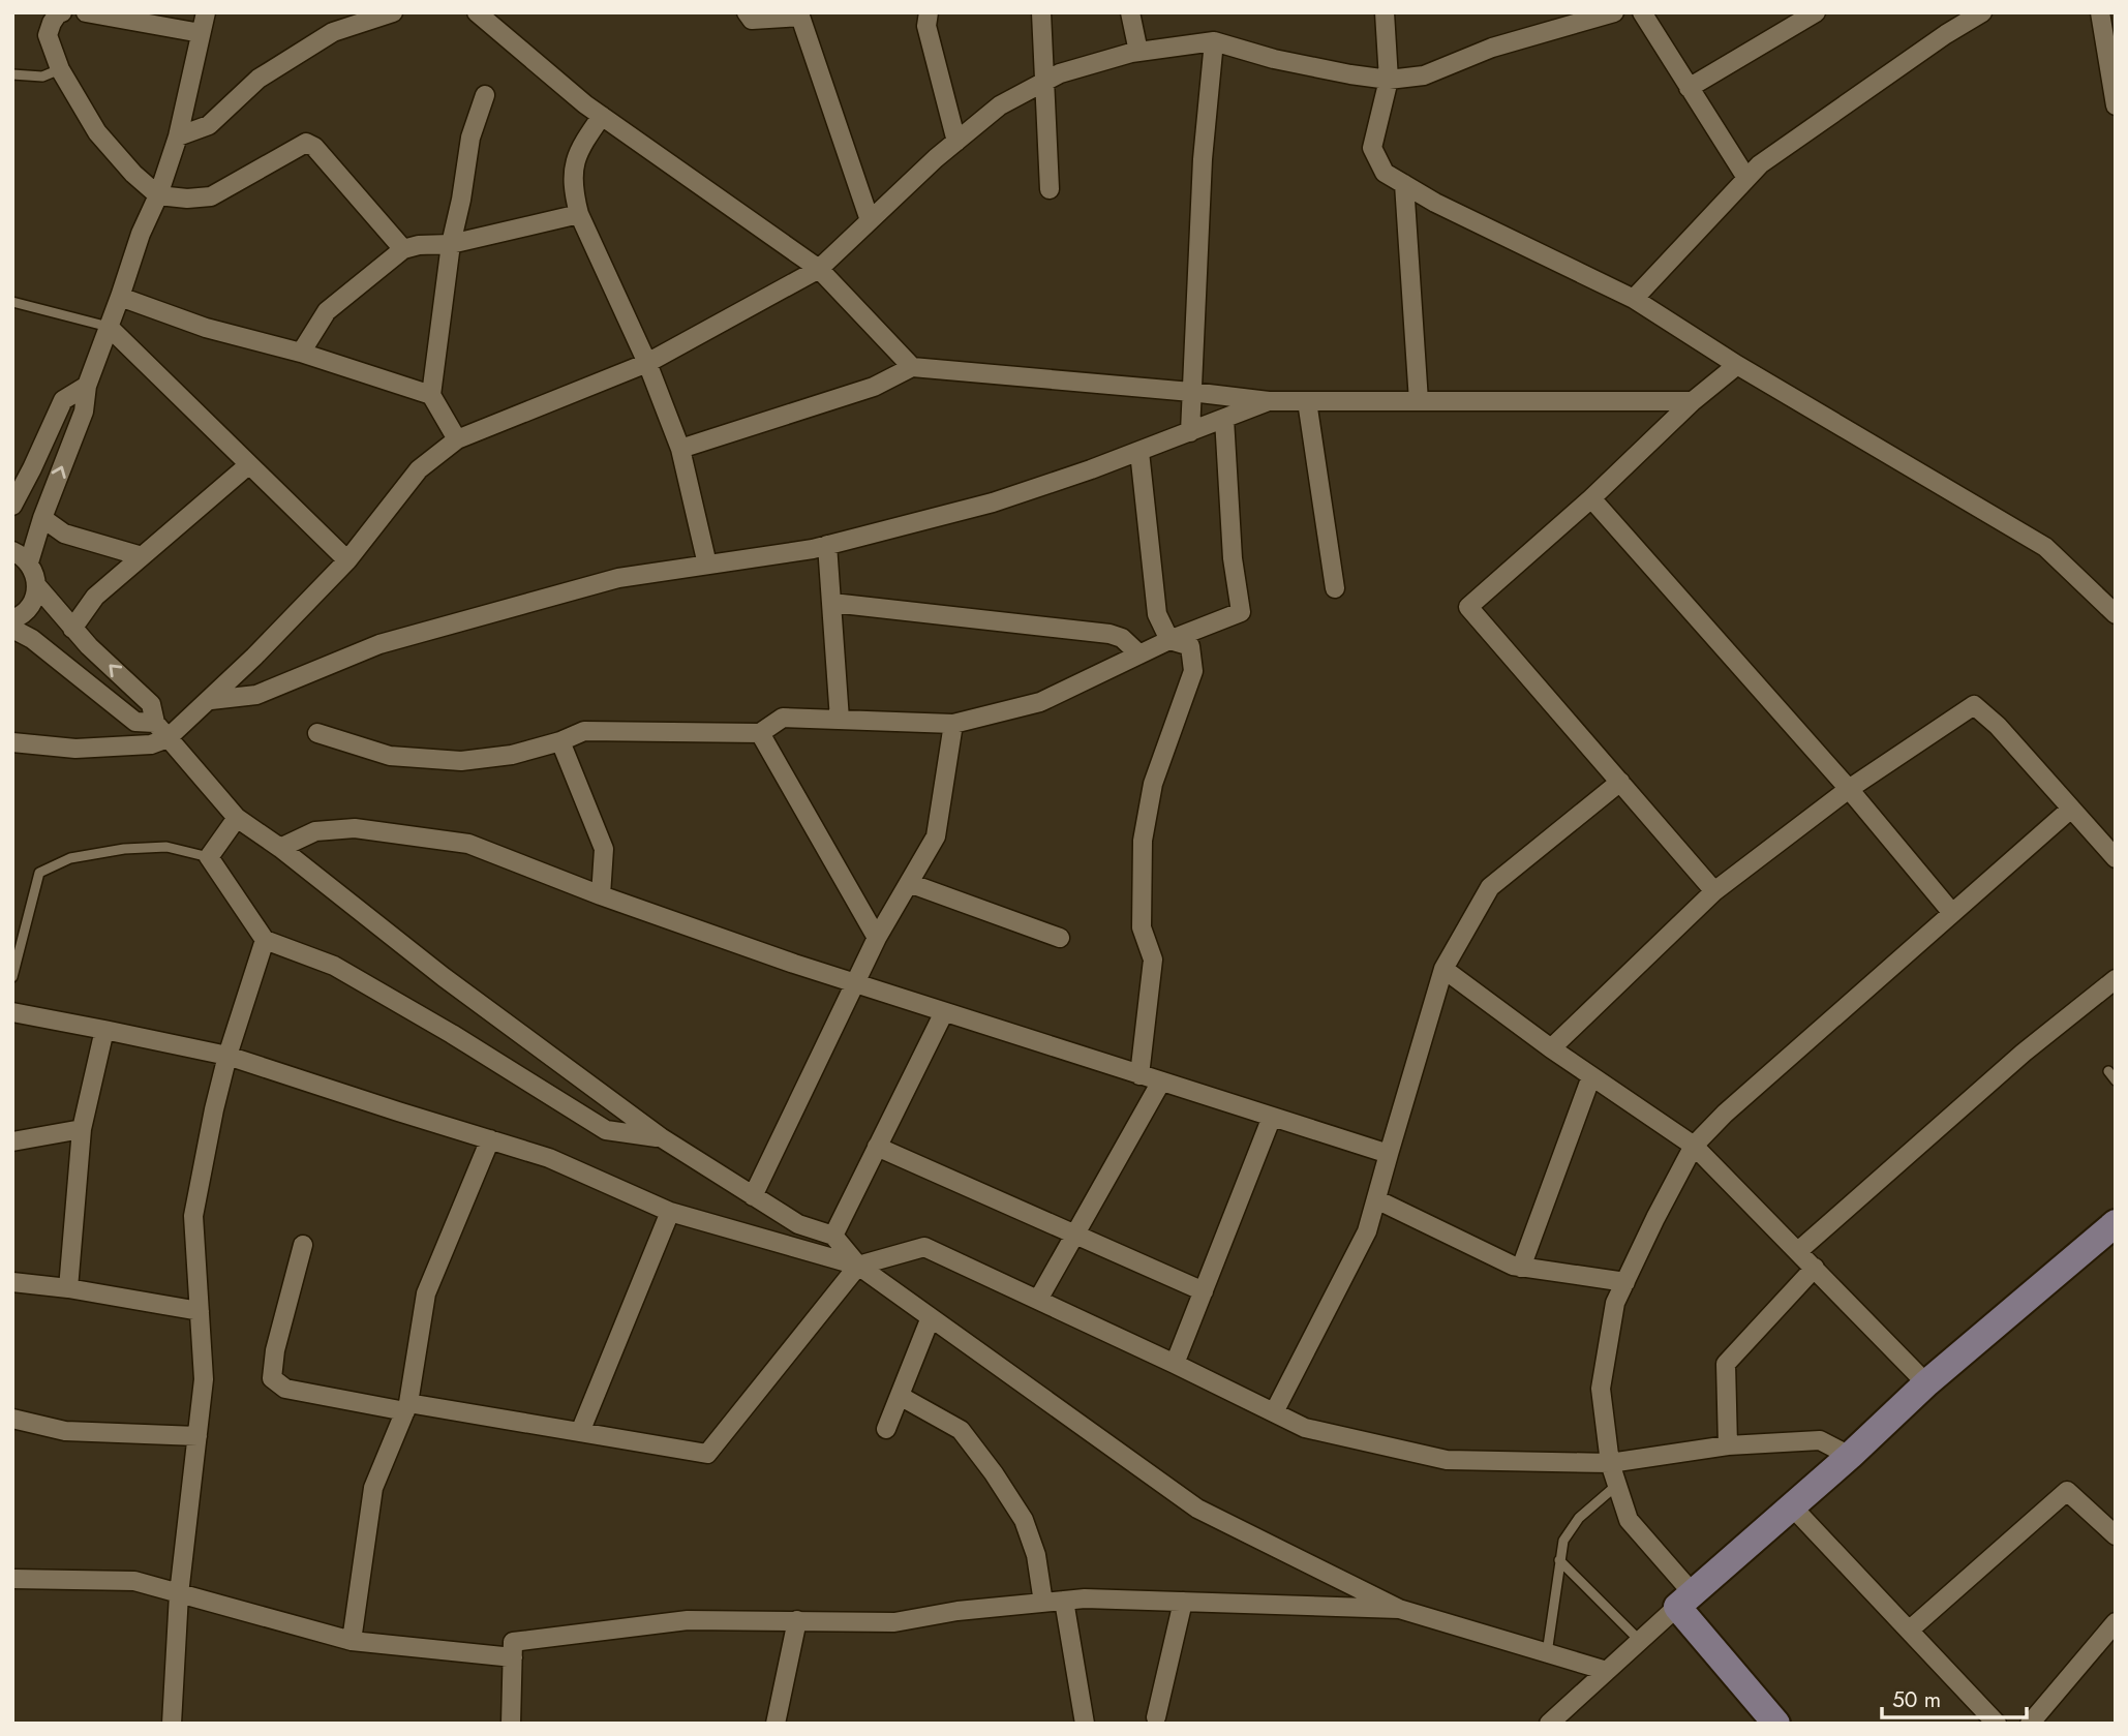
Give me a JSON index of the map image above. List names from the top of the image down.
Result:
{
  "scale_bar": "50 m"
}
